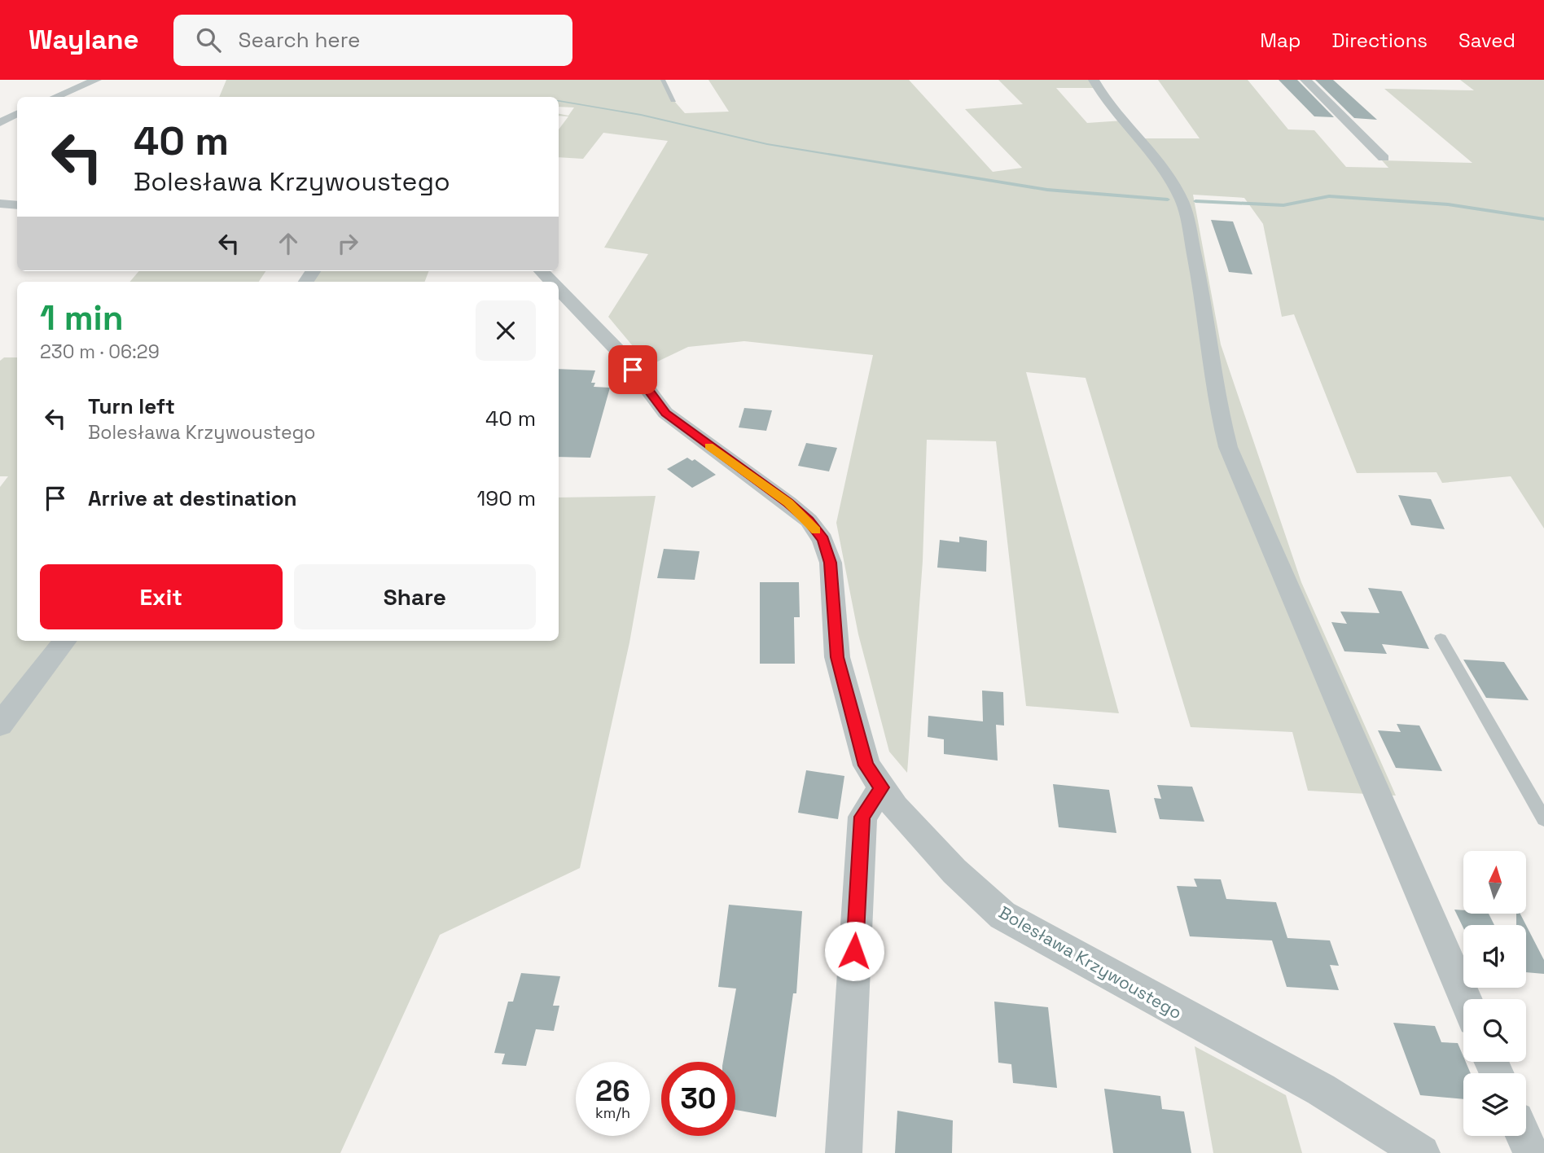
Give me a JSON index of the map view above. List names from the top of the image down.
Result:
{
  "streets": {
    "street": ["Bolesława Krzywoustego"]
  },
  "north": "top",
  "page": {
    "header": "Waylane",
    "search": "Search here",
    "nav": ["Map", "Directions", "Saved"],
    "turn": ["40 m", "Bolesława Krzywoustego"],
    "heading": ["1 min", "230 m · 06:29"],
    "list": [
      {
        "name": "Turn left",
        "note": "Bolesława Krzywoustego",
        "value": "40 m"
      },
      {
        "name": "Arrive at destination",
        "value": "190 m"
      }
    ],
    "buttons": ["Exit", "Share"],
    "speed": "26 km/h",
    "limit": "30"
  }
}
